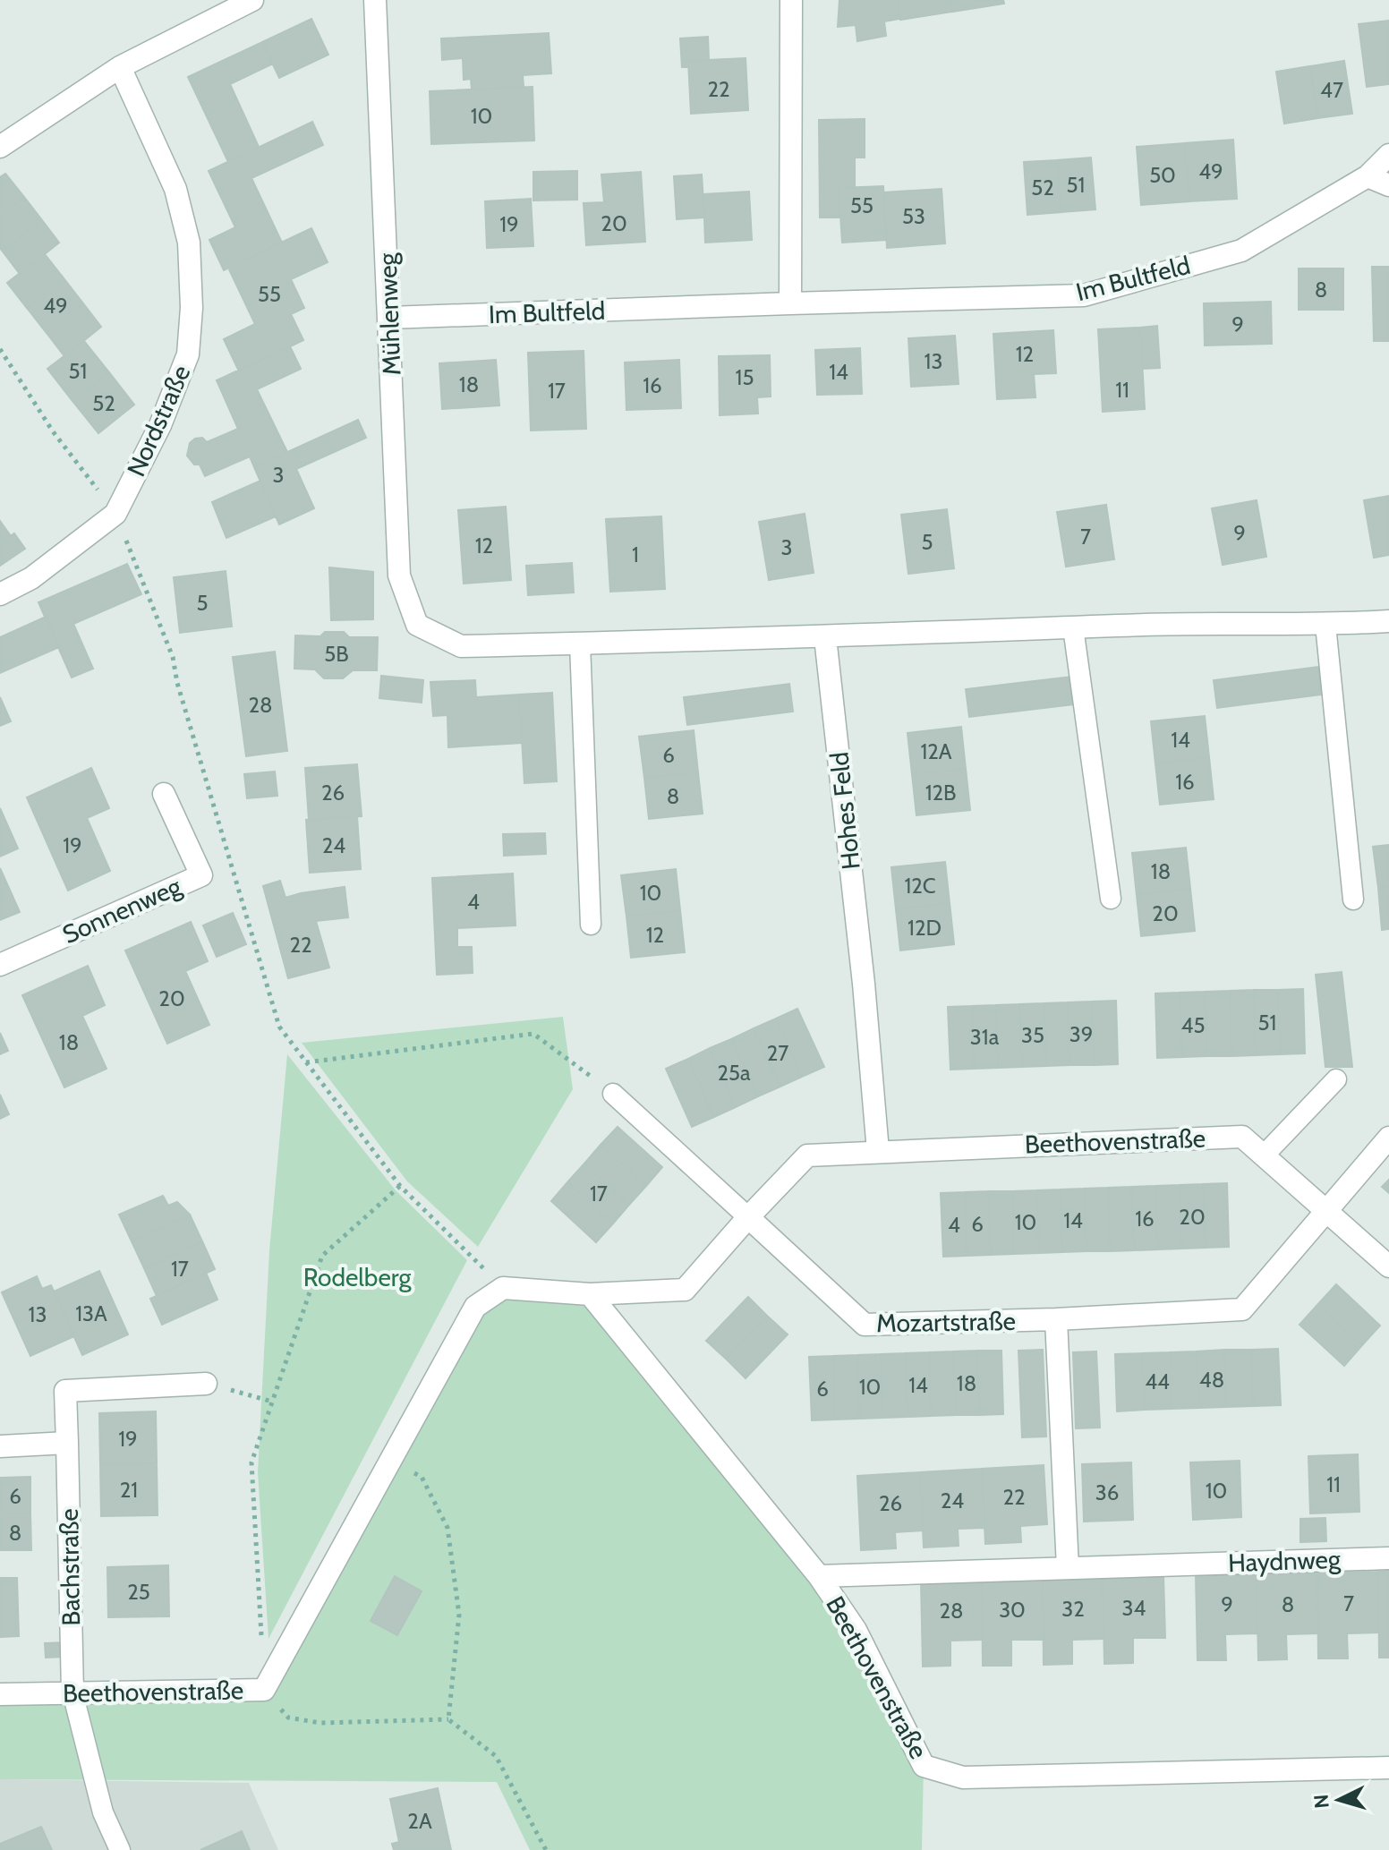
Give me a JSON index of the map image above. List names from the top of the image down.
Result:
{
  "streets": {
    "street": [
      "Im Bultfeld",
      "Mühlenweg",
      "Nordstraße",
      "Hohes Feld",
      "Sonnenweg",
      "Beethovenstraße",
      "Mozartstraße",
      "Haydnweg",
      "Bachstraße"
    ]
  },
  "crossings": [
    ["Im Bultfeld", "Mühlenweg"],
    ["Hohes Feld", "Beethovenstraße"],
    ["Beethovenstraße", "Mozartstraße"],
    ["Beethovenstraße", "Bachstraße"]
  ],
  "parks": ["Rodelberg"],
  "house_numbers": [
    "22",
    "47",
    "10",
    "49",
    "50",
    "51",
    "52",
    "55",
    "53",
    "20",
    "19",
    "8",
    "55",
    "49",
    "9",
    "12",
    "13",
    "51",
    "14",
    "15",
    "18",
    "16",
    "11",
    "17",
    "52",
    "3",
    "9",
    "7",
    "5",
    "12",
    "3",
    "1",
    "5",
    "5B",
    "28",
    "14",
    "12A",
    "6",
    "16",
    "26",
    "12B",
    "8",
    "19",
    "24",
    "18",
    "12C",
    "10",
    "4",
    "20",
    "12D",
    "12",
    "22",
    "20",
    "51",
    "45",
    "39",
    "35",
    "31a",
    "18",
    "27",
    "25a",
    "17",
    "20",
    "16",
    "14",
    "10",
    "6",
    "4",
    "17",
    "13A",
    "13",
    "48",
    "44",
    "18",
    "14",
    "10",
    "6",
    "19",
    "11",
    "21",
    "10",
    "36",
    "6",
    "22",
    "24",
    "26",
    "8",
    "25",
    "7",
    "9",
    "8",
    "34",
    "32",
    "30",
    "28",
    "2A"
  ],
  "north": "left"
}
